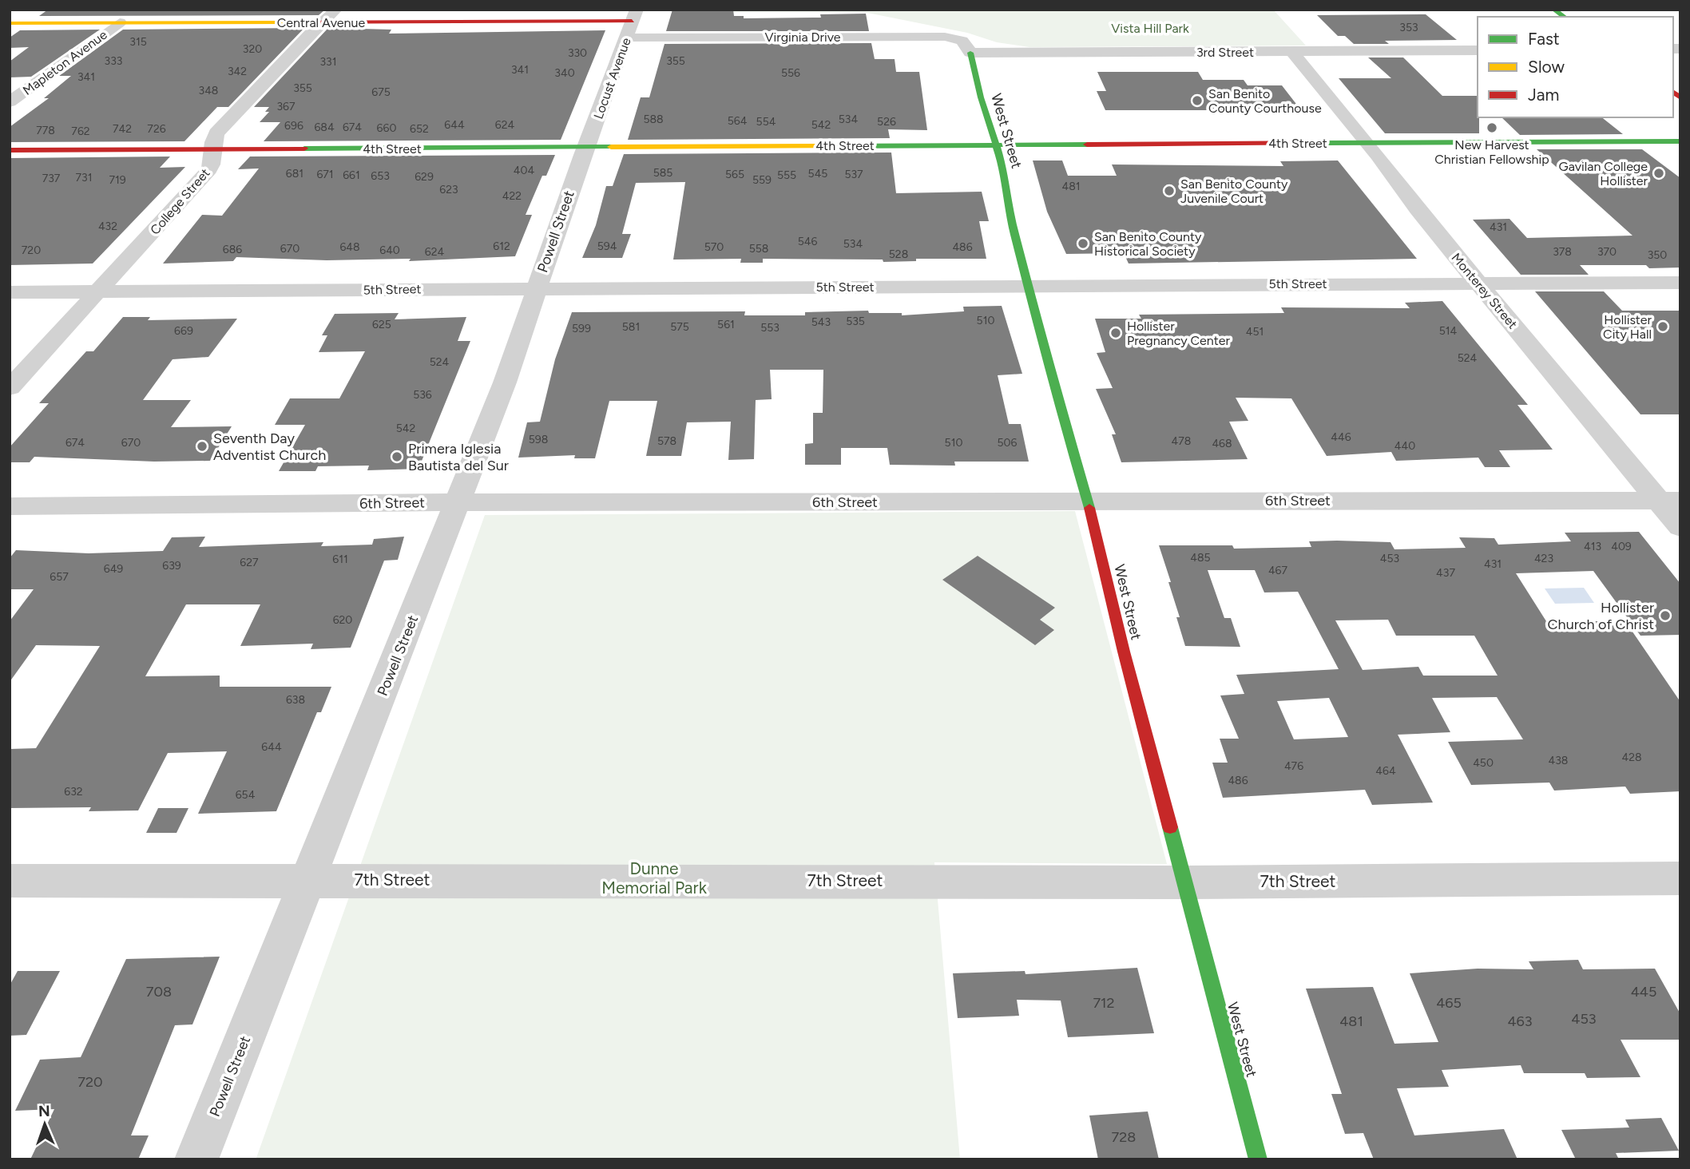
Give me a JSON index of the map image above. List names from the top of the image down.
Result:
{
  "streets": {
    "street": [
      "Central Avenue",
      "Virginia Drive",
      "3rd Street",
      "Mapleton Avenue",
      "Locust Avenue",
      "West Street",
      "4th Street",
      "College Street",
      "Powell Street",
      "5th Street",
      "Monterey Street",
      "6th Street",
      "7th Street"
    ]
  },
  "crossings": [
    ["Central Avenue", "Mapleton Avenue"],
    ["Central Avenue", "Locust Avenue"],
    ["Central Avenue", "College Street"],
    ["Virginia Drive", "3rd Street"],
    ["Virginia Drive", "Locust Avenue"],
    ["Virginia Drive", "West Street"],
    ["3rd Street", "West Street"],
    ["3rd Street", "Monterey Street"],
    ["Locust Avenue", "4th Street"],
    ["Locust Avenue", "Powell Street"],
    ["West Street", "4th Street"],
    ["West Street", "5th Street"],
    ["West Street", "6th Street"],
    ["West Street", "7th Street"],
    ["4th Street", "College Street"],
    ["4th Street", "Powell Street"],
    ["4th Street", "Monterey Street"],
    ["College Street", "5th Street"],
    ["Powell Street", "5th Street"],
    ["Powell Street", "6th Street"],
    ["Powell Street", "7th Street"],
    ["5th Street", "Monterey Street"],
    ["Monterey Street", "6th Street"]
  ],
  "parks": ["Vista Hill Park", "Dunne Memorial Park"],
  "places": [
    "San Benito County Courthouse",
    "New Harvest Christian Fellowship",
    "Gavilan College Hollister",
    "San Benito County Juvenile Court",
    "San Benito County Historical Society",
    "Hollister City Hall",
    "Hollister Pregnancy Center",
    "Seventh Day Adventist Church",
    "Primera Iglesia Bautista del Sur",
    "Hollister Church of Christ"
  ],
  "house_numbers": [
    "353",
    "315",
    "320",
    "330",
    "333",
    "355",
    "331",
    "341",
    "342",
    "340",
    "556",
    "341",
    "355",
    "348",
    "675",
    "367",
    "588",
    "534",
    "564",
    "554",
    "526",
    "644",
    "624",
    "542",
    "696",
    "684",
    "674",
    "660",
    "742",
    "726",
    "652",
    "778",
    "762",
    "404",
    "585",
    "681",
    "545",
    "671",
    "565",
    "537",
    "661",
    "555",
    "653",
    "629",
    "731",
    "737",
    "719",
    "559",
    "481",
    "623",
    "422",
    "432",
    "431",
    "546",
    "534",
    "612",
    "594",
    "648",
    "570",
    "486",
    "670",
    "558",
    "686",
    "720",
    "640",
    "624",
    "378",
    "370",
    "528",
    "350",
    "510",
    "535",
    "543",
    "625",
    "561",
    "581",
    "575",
    "553",
    "599",
    "669",
    "514",
    "451",
    "524",
    "524",
    "536",
    "542",
    "446",
    "598",
    "578",
    "478",
    "674",
    "670",
    "510",
    "506",
    "468",
    "440",
    "413",
    "409",
    "485",
    "453",
    "423",
    "611",
    "627",
    "431",
    "639",
    "649",
    "467",
    "437",
    "657",
    "620",
    "638",
    "644",
    "428",
    "438",
    "450",
    "476",
    "464",
    "486",
    "632",
    "654",
    "708",
    "445",
    "712",
    "465",
    "453",
    "481",
    "463",
    "720",
    "728"
  ],
  "legend": ["Fast", "Slow", "Jam"],
  "north": "top"
}
